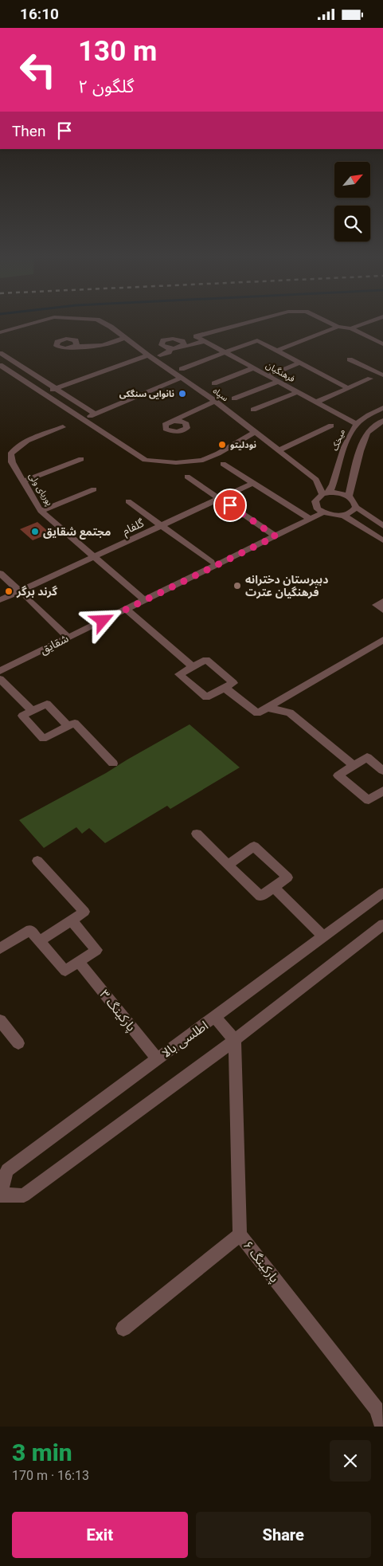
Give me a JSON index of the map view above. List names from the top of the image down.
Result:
{
  "streets": {
    "street": [
      "فرهنگیان",
      "سپاه",
      "میخک",
      "پوریای ولی",
      "گلفام",
      "شقایق",
      "پارکینگ ۳",
      "اطلسی بالا",
      "پارکینگ ۶"
    ]
  },
  "crossings": [
    ["فرهنگیان", "میخک"],
    ["سپاه", "میخک"],
    ["میخک", "شقایق"],
    ["پوریای ولی", "گلفام"],
    ["پوریای ولی", "شقایق"],
    ["پارکینگ ۳", "اطلسی بالا"],
    ["اطلسی بالا", "پارکینگ ۶"]
  ],
  "places": [
    "نانوایی سنگکی",
    "نودلیتو",
    "مجتمع شقایق",
    "دبیرستان دخترانه فرهنگیان عترت",
    "گرند برگر"
  ],
  "north": "top right",
  "page": {
    "status": "16:10",
    "turn": ["130 m", "گلگون ۲"],
    "then": "Then",
    "heading": ["3 min", "170 m · 16:13"],
    "buttons": ["Exit", "Share"]
  }
}
